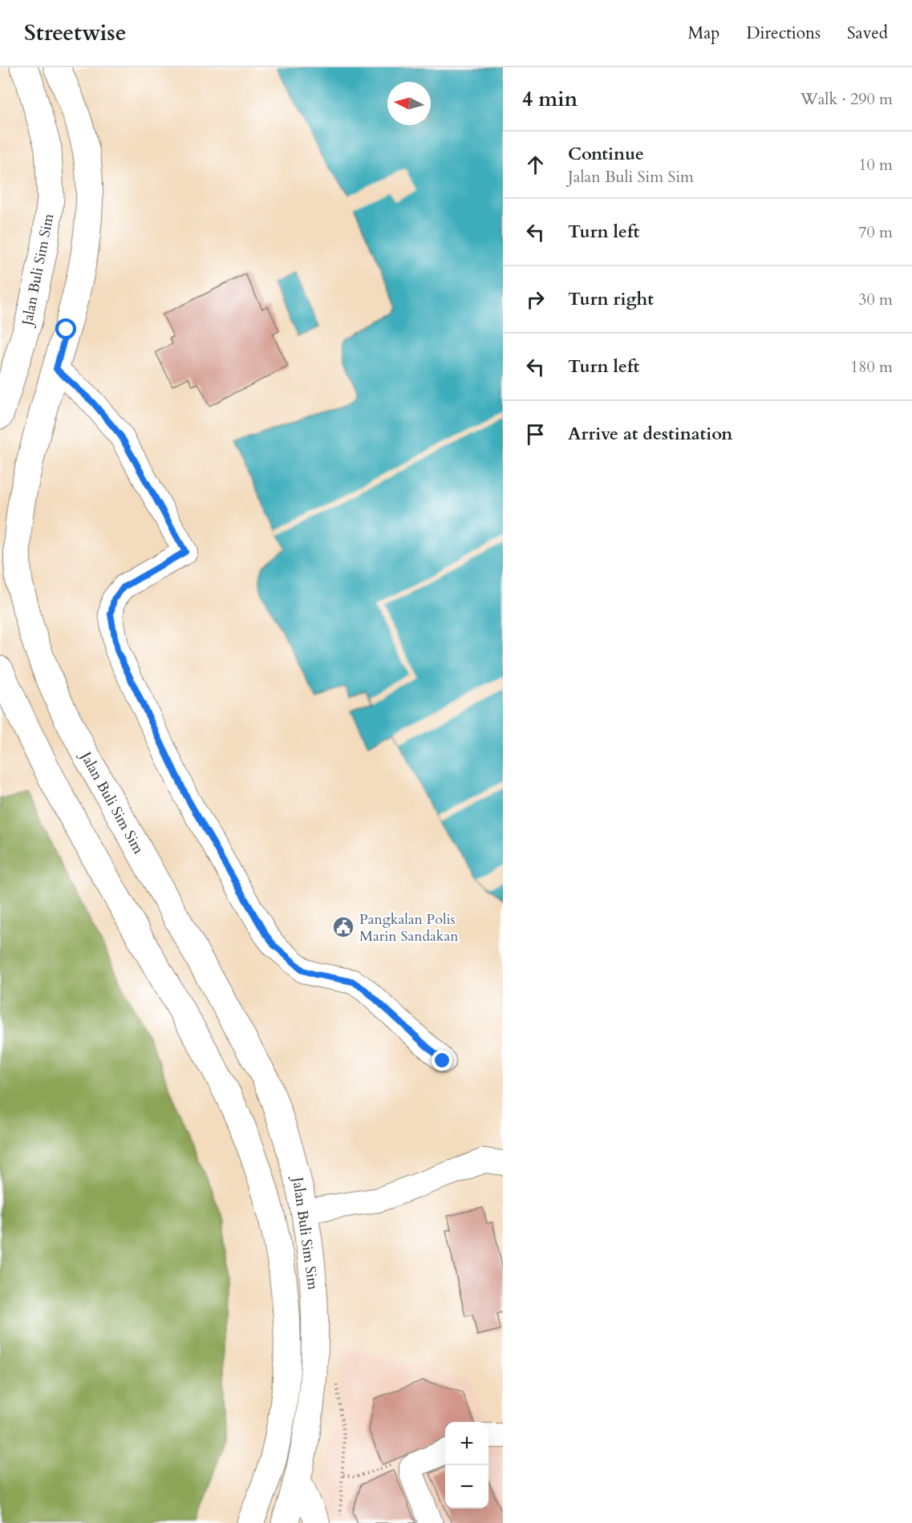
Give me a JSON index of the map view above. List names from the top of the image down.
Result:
{
  "streets": {
    "main road": ["Jalan Buli Sim Sim"]
  },
  "places": {
    "public building": ["Pangkalan Polis Marin Sandakan"]
  },
  "north": "left",
  "page": {
    "header": "Streetwise",
    "nav": ["Map", "Directions", "Saved"],
    "heading": ["4 min", "Walk · 290 m"],
    "list": [
      ["Continue", "Jalan Buli Sim Sim", "10 m"],
      ["Turn left", "70 m"],
      ["Turn right", "30 m"],
      ["Turn left", "180 m"],
      "Arrive at destination"
    ],
    "map_buttons": ["+", "−"]
  }
}
